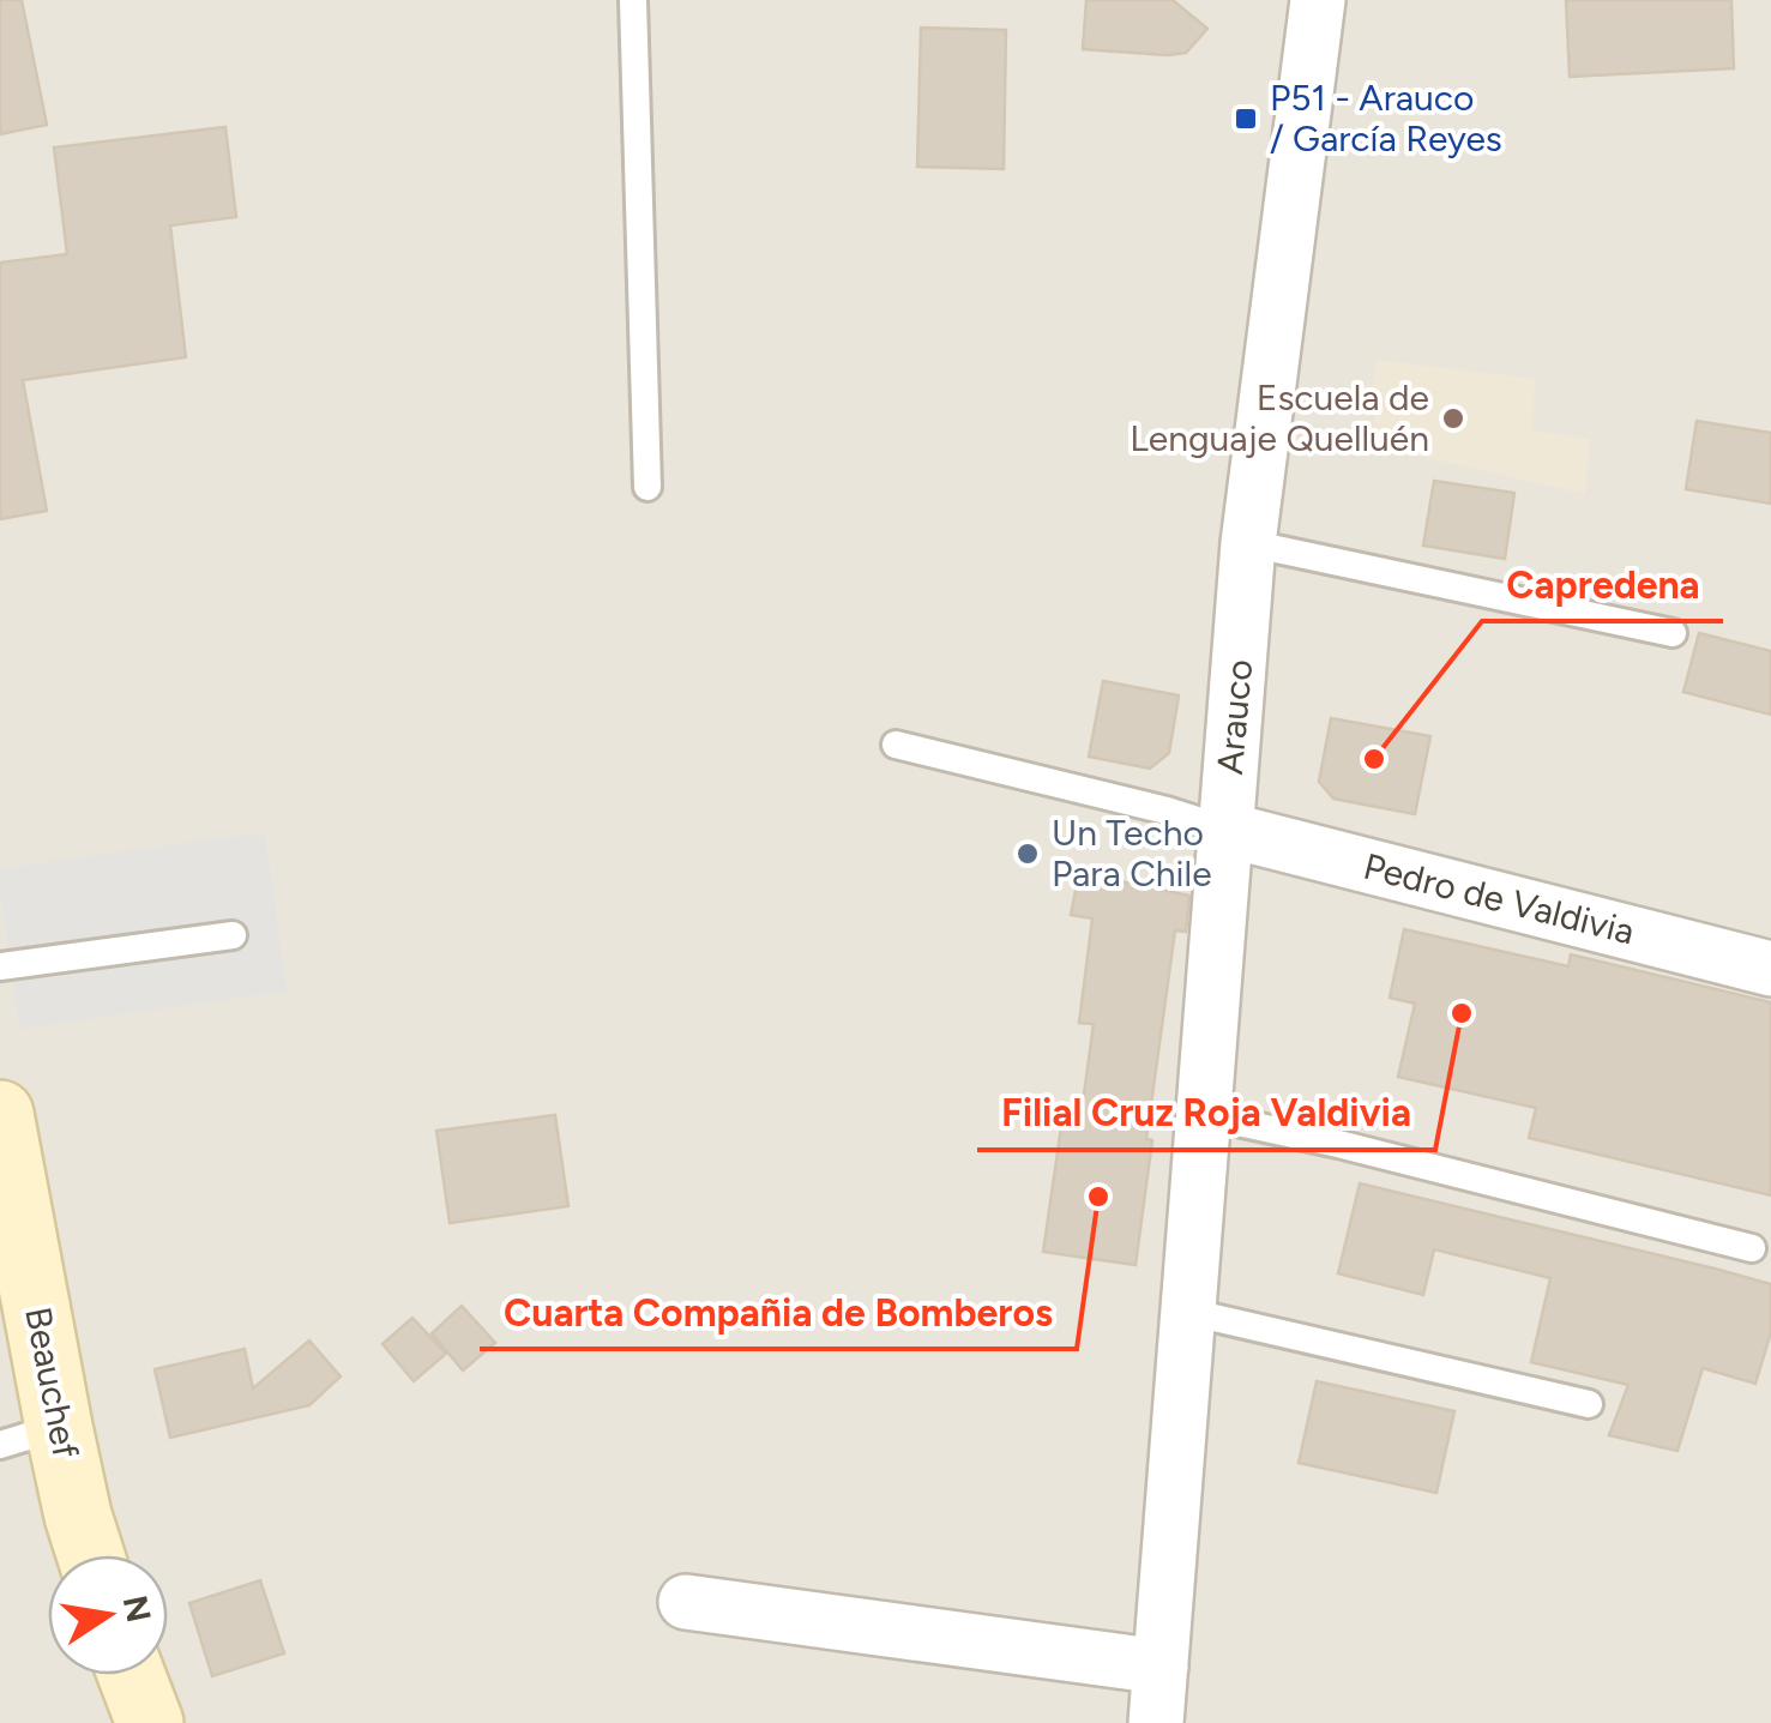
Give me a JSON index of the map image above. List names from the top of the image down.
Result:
{
  "streets": {
    "main road": ["Beauchef"],
    "street": ["Arauco", "Pedro de Valdivia"]
  },
  "crossings": [
    ["Arauco", "Pedro de Valdivia"]
  ],
  "places": {
    "transit": ["P51 - Arauco / García Reyes"],
    "other": [
      "Escuela de Lenguaje Quelluén",
      "Capredena",
      "Un Techo Para Chile",
      "Filial Cruz Roja Valdivia",
      "Cuarta Compañia de Bomberos"
    ]
  },
  "north": "right"
}
